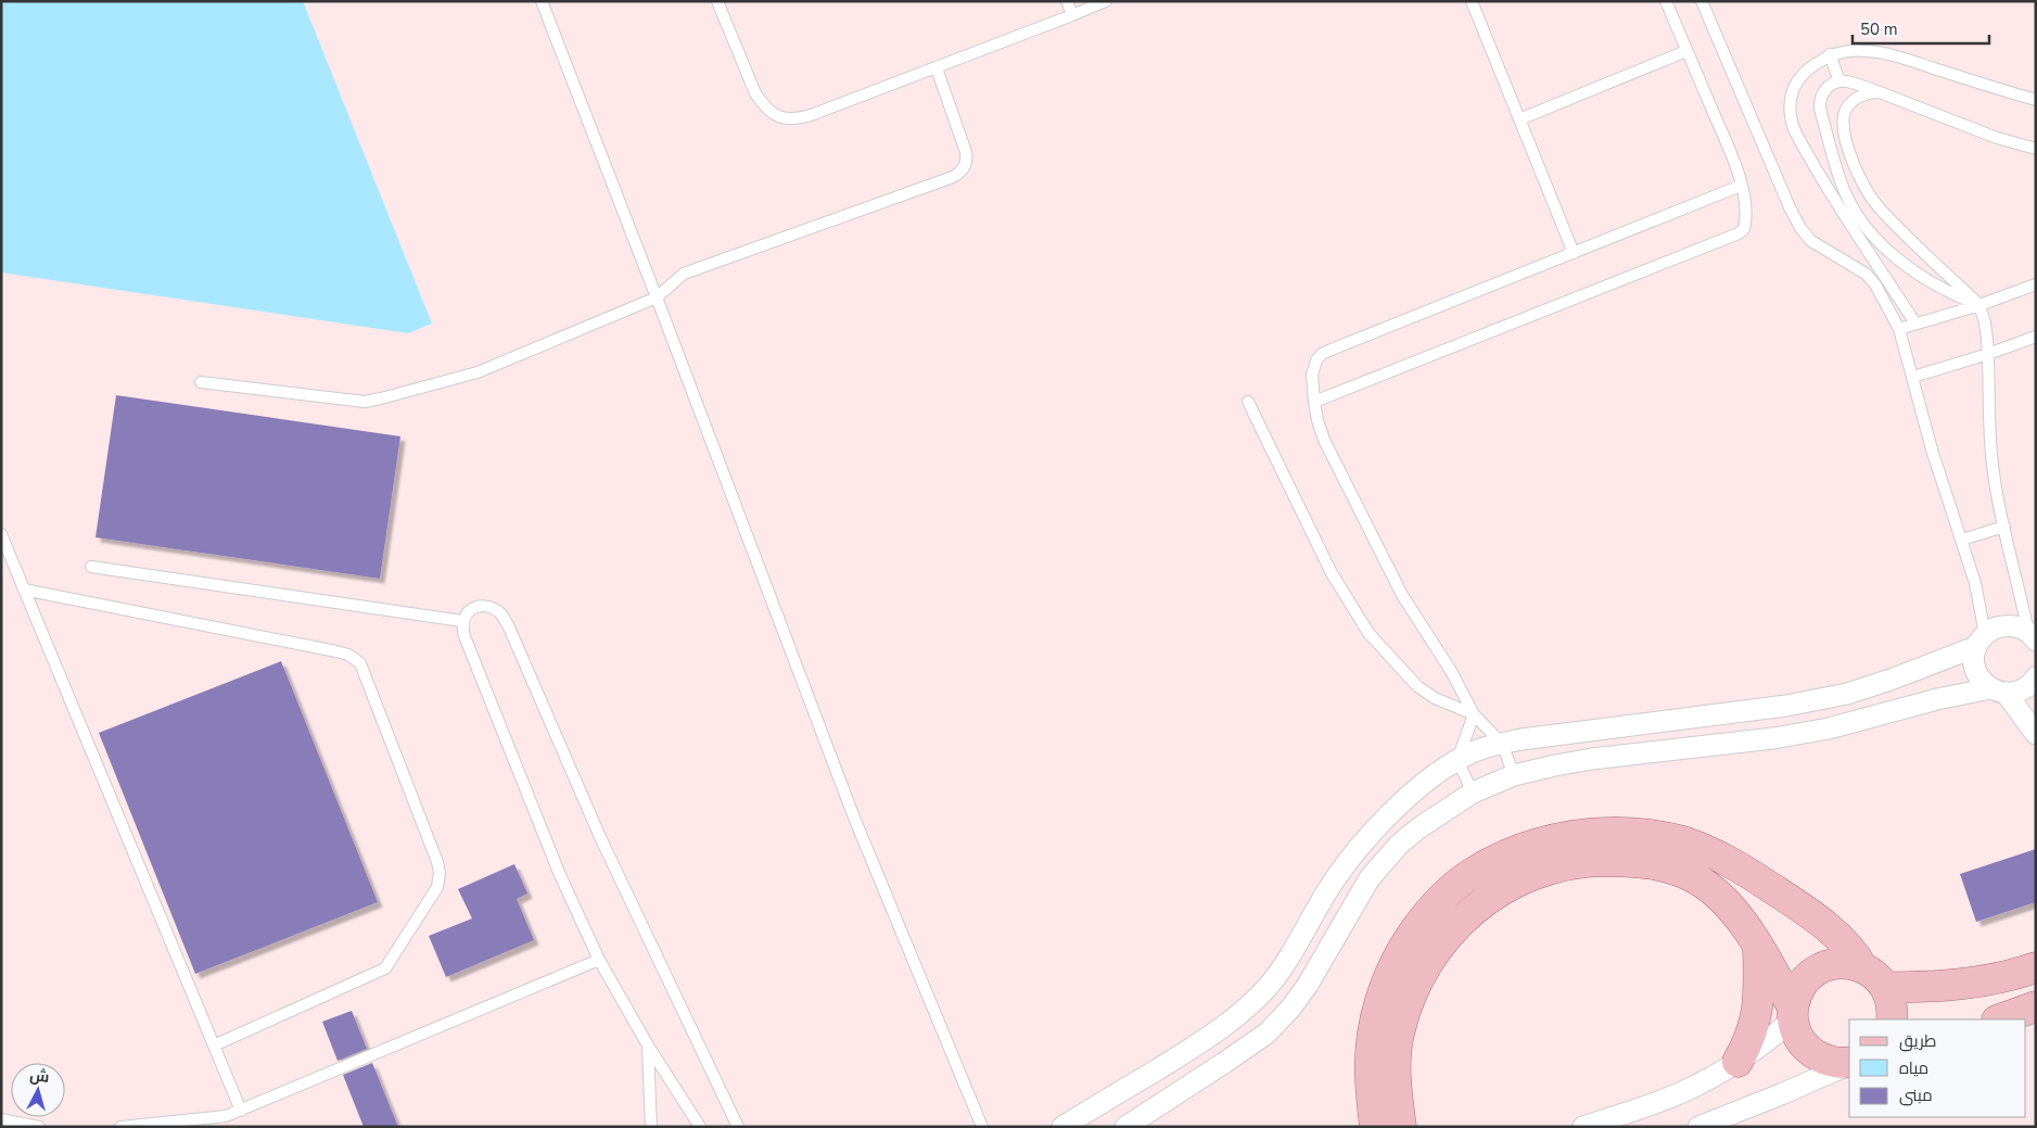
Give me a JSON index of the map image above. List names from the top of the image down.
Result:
{
  "legend": ["طريق", "مياه", "مبنى"],
  "scale_bar": "50 m",
  "north": "top"
}
